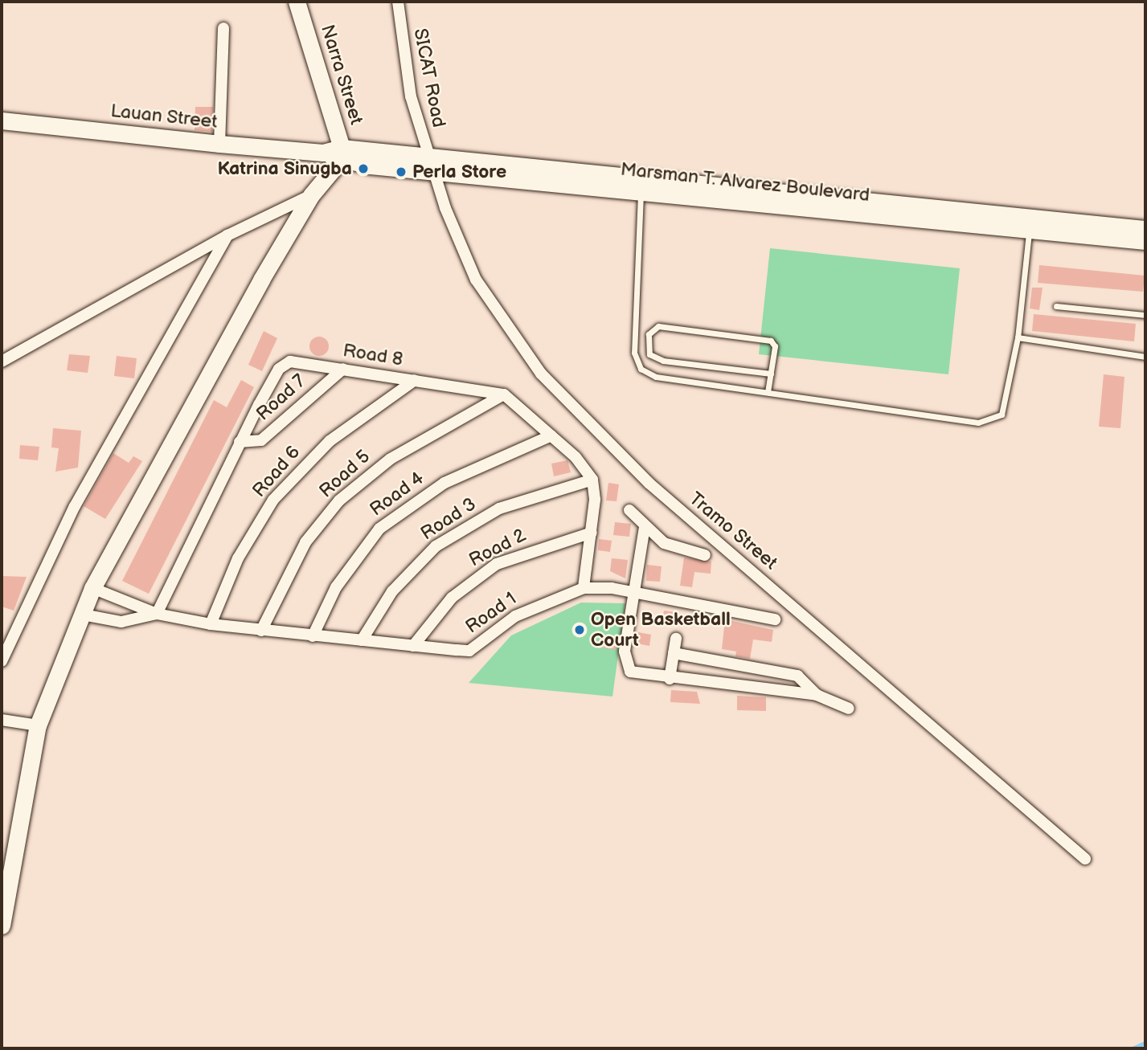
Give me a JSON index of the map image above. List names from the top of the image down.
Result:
{
  "streets": {
    "street": [
      "Narra Street",
      "SICAT Road",
      "Lauan Street",
      "Marsman T. Alvarez Boulevard",
      "Road 8",
      "Road 7",
      "Road 6",
      "Road 5",
      "Road 4",
      "Road 3",
      "Tramo Street",
      "Road 2",
      "Road 1"
    ]
  },
  "crossings": [
    ["Narra Street", "Lauan Street"],
    ["Narra Street", "Marsman T. Alvarez Boulevard"],
    ["SICAT Road", "Marsman T. Alvarez Boulevard"],
    ["SICAT Road", "Tramo Street"],
    ["Lauan Street", "Marsman T. Alvarez Boulevard"],
    ["Marsman T. Alvarez Boulevard", "Tramo Street"],
    ["Road 8", "Road 7"],
    ["Road 8", "Road 6"],
    ["Road 8", "Road 5"],
    ["Road 8", "Road 1"],
    ["Road 6", "Road 1"],
    ["Road 5", "Road 1"],
    ["Road 4", "Road 1"],
    ["Road 3", "Road 1"],
    ["Road 2", "Road 1"]
  ],
  "places": ["Katrina Sinugba", "Perla Store", "Open Basketball Court"]
}
